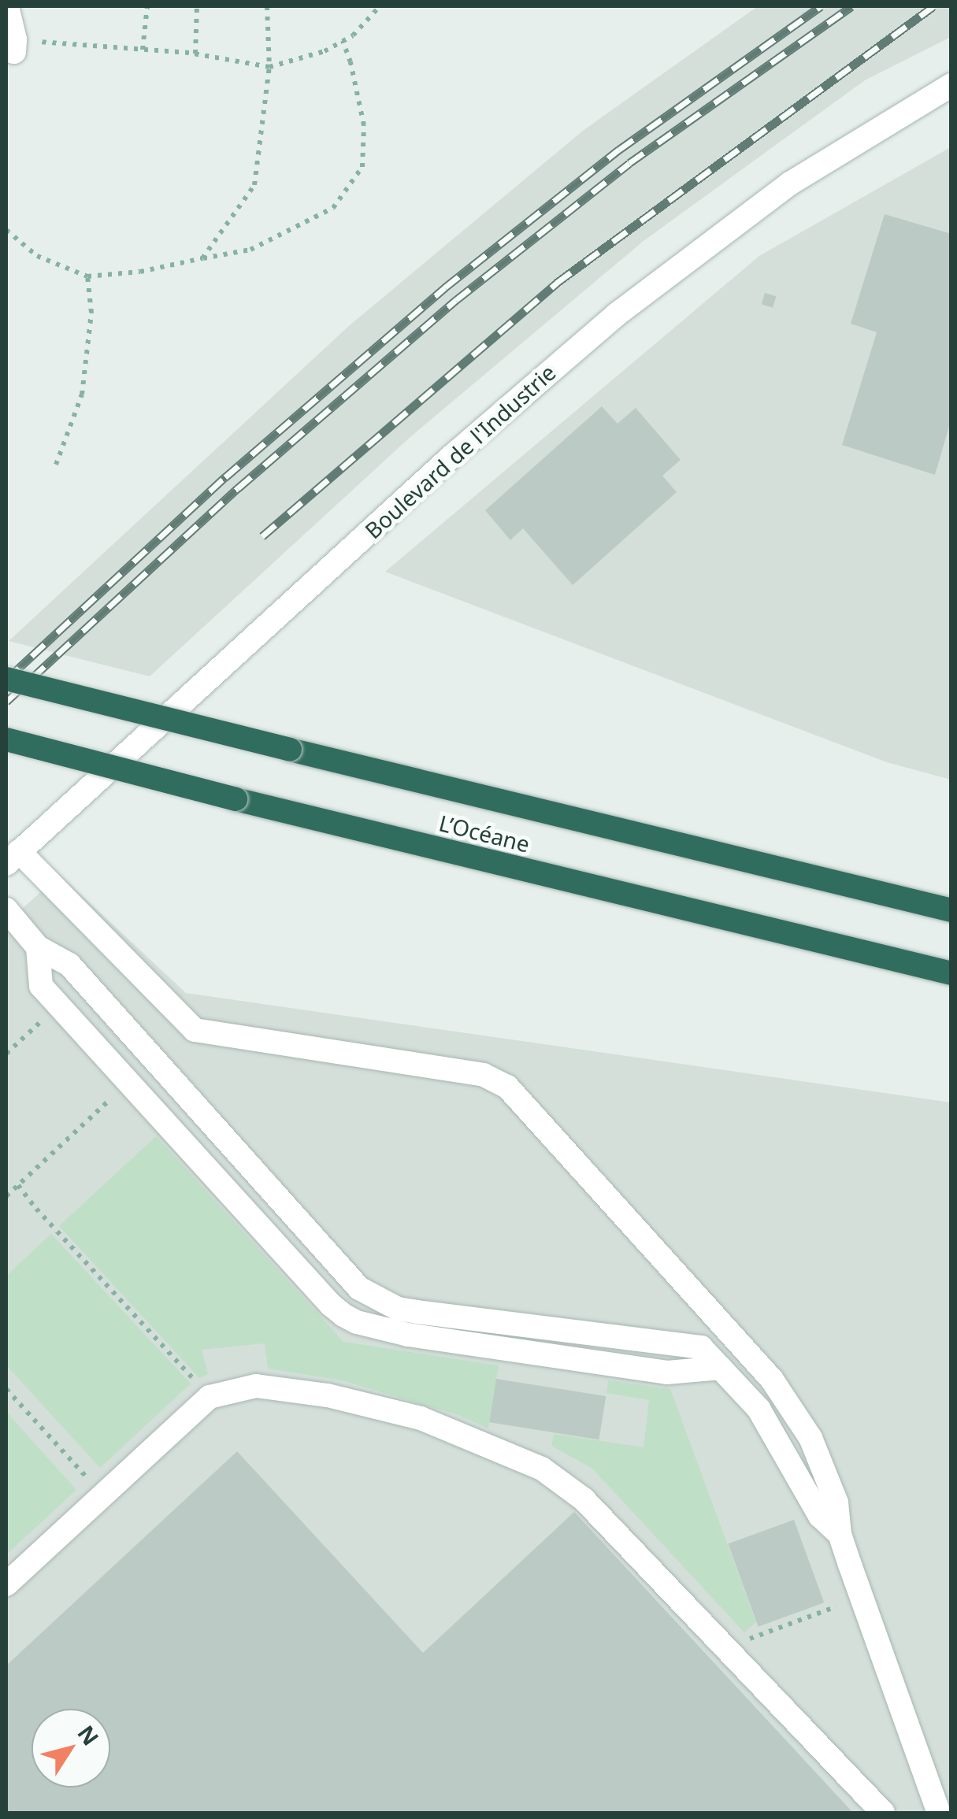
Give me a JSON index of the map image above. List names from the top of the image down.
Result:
{
  "streets": {
    "highway": ["L’Océane"],
    "street": ["Boulevard de l'Industrie"]
  },
  "north": "top right"
}
